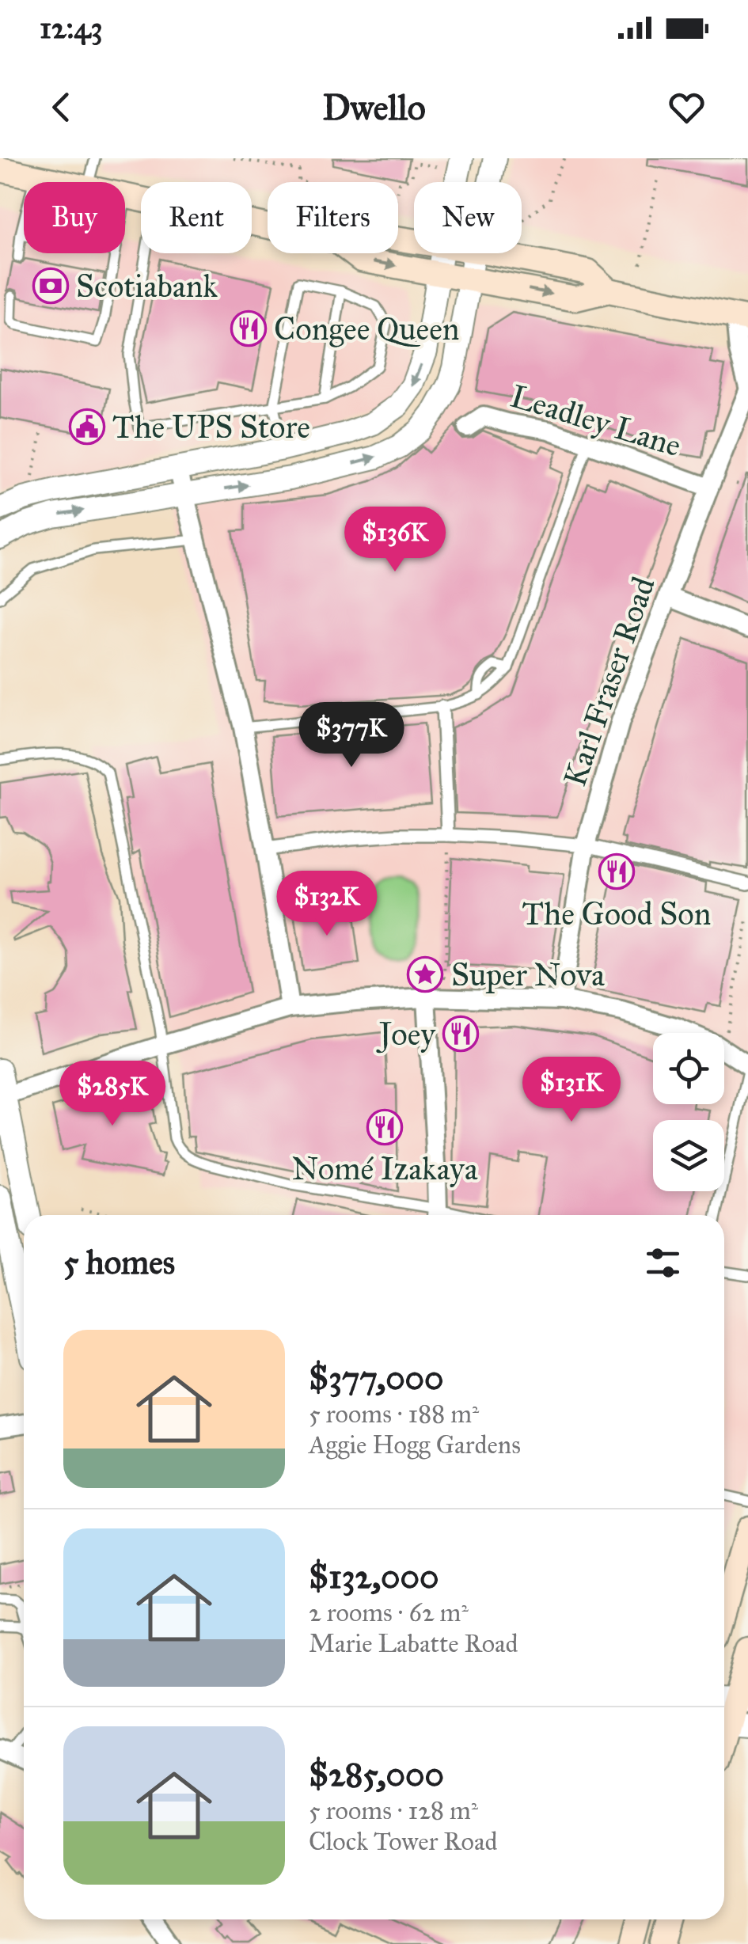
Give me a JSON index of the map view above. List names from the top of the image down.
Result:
{
  "streets": {
    "street": ["Leadley Lane", "Karl Fraser Road"]
  },
  "crossings": [
    ["Leadley Lane", "Karl Fraser Road"]
  ],
  "places": {
    "bank": ["Scotiabank"],
    "restaurant": [
      "Congee Queen",
      "The Good Son",
      "Joey",
      "Nomé Izakaya"
    ],
    "public building": ["The UPS Store"],
    "place": ["Super Nova"]
  },
  "page": {
    "status": "12:43",
    "header": "Dwello",
    "chip": [
      "Buy",
      "Rent",
      "Filters",
      "New"
    ],
    "price": [
      "$136K",
      "$377K",
      "$132K",
      "$131K",
      "$285K"
    ],
    "heading": "5 homes",
    "list": [
      {
        "name": "$377,000",
        "note": "5 rooms · 188 m² · Aggie Hogg Gardens"
      },
      {
        "name": "$132,000",
        "note": "2 rooms · 62 m² · Marie Labatte Road"
      },
      {
        "name": "$285,000",
        "note": "5 rooms · 128 m² · Clock Tower Road"
      }
    ]
  }
}
